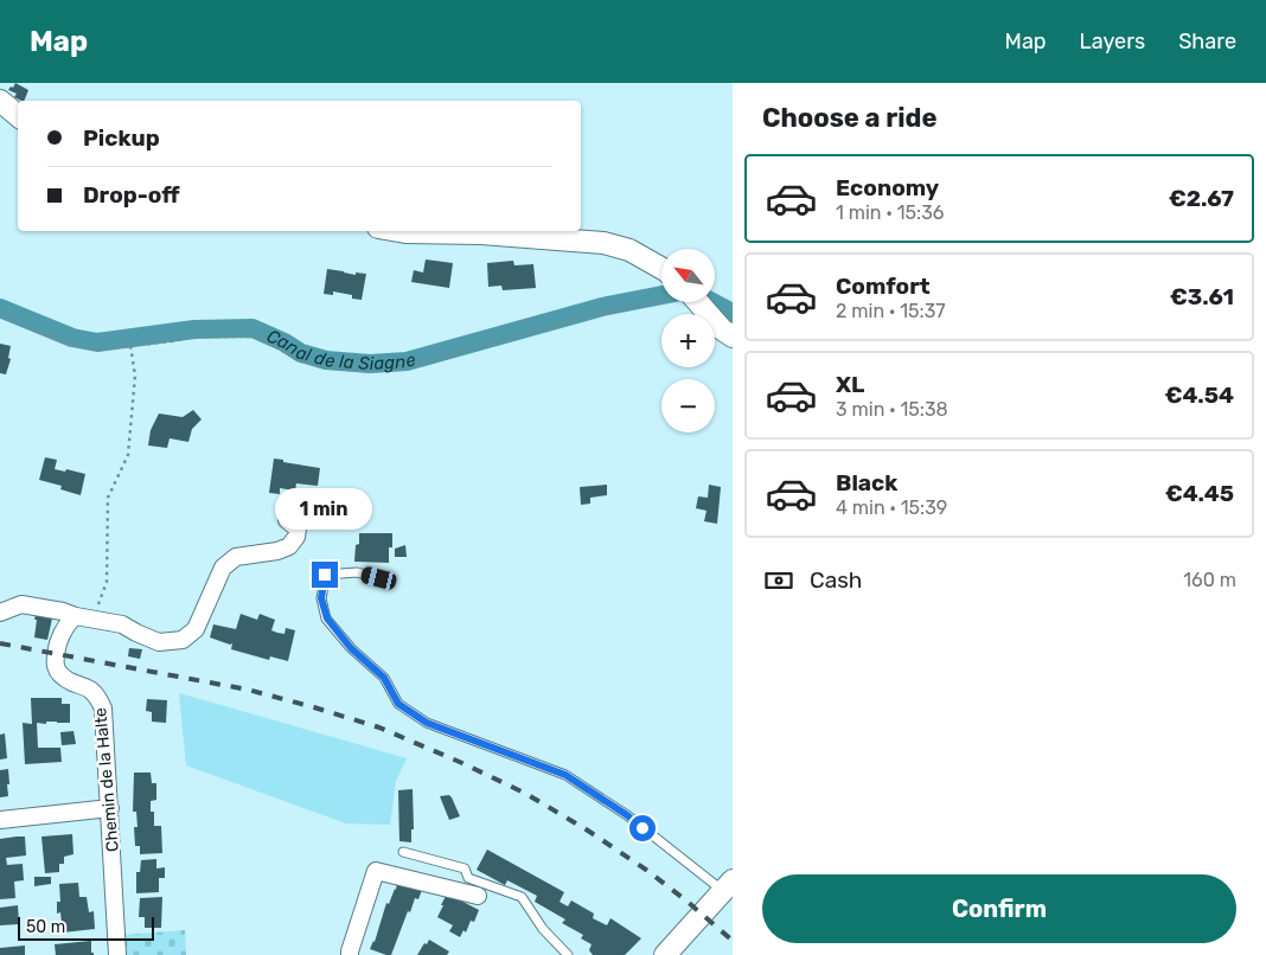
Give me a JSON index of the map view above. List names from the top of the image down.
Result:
{
  "streets": {
    "street": ["Chemin de la Halte"]
  },
  "water": ["Canal de la Siagne"],
  "scale_bar": "50 m",
  "north": "top left",
  "page": {
    "header": "Map",
    "nav": ["Map", "Layers", "Share"],
    "heading": "Choose a ride",
    "banner": ["Pickup", "Drop-off"],
    "list": [
      {
        "name": "Economy",
        "note": "1 min · 15:36",
        "value": "€2.67"
      },
      {
        "name": "Comfort",
        "note": "2 min · 15:37",
        "value": "€3.61"
      },
      {
        "name": "XL",
        "note": "3 min · 15:38",
        "value": "€4.54"
      },
      {
        "name": "Black",
        "note": "4 min · 15:39",
        "value": "€4.45"
      }
    ],
    "map_buttons": ["+", "−"],
    "bubble": "1 min",
    "pay": ["Cash", "160 m"],
    "buttons": "Confirm",
    "scale": "50 m"
  }
}
